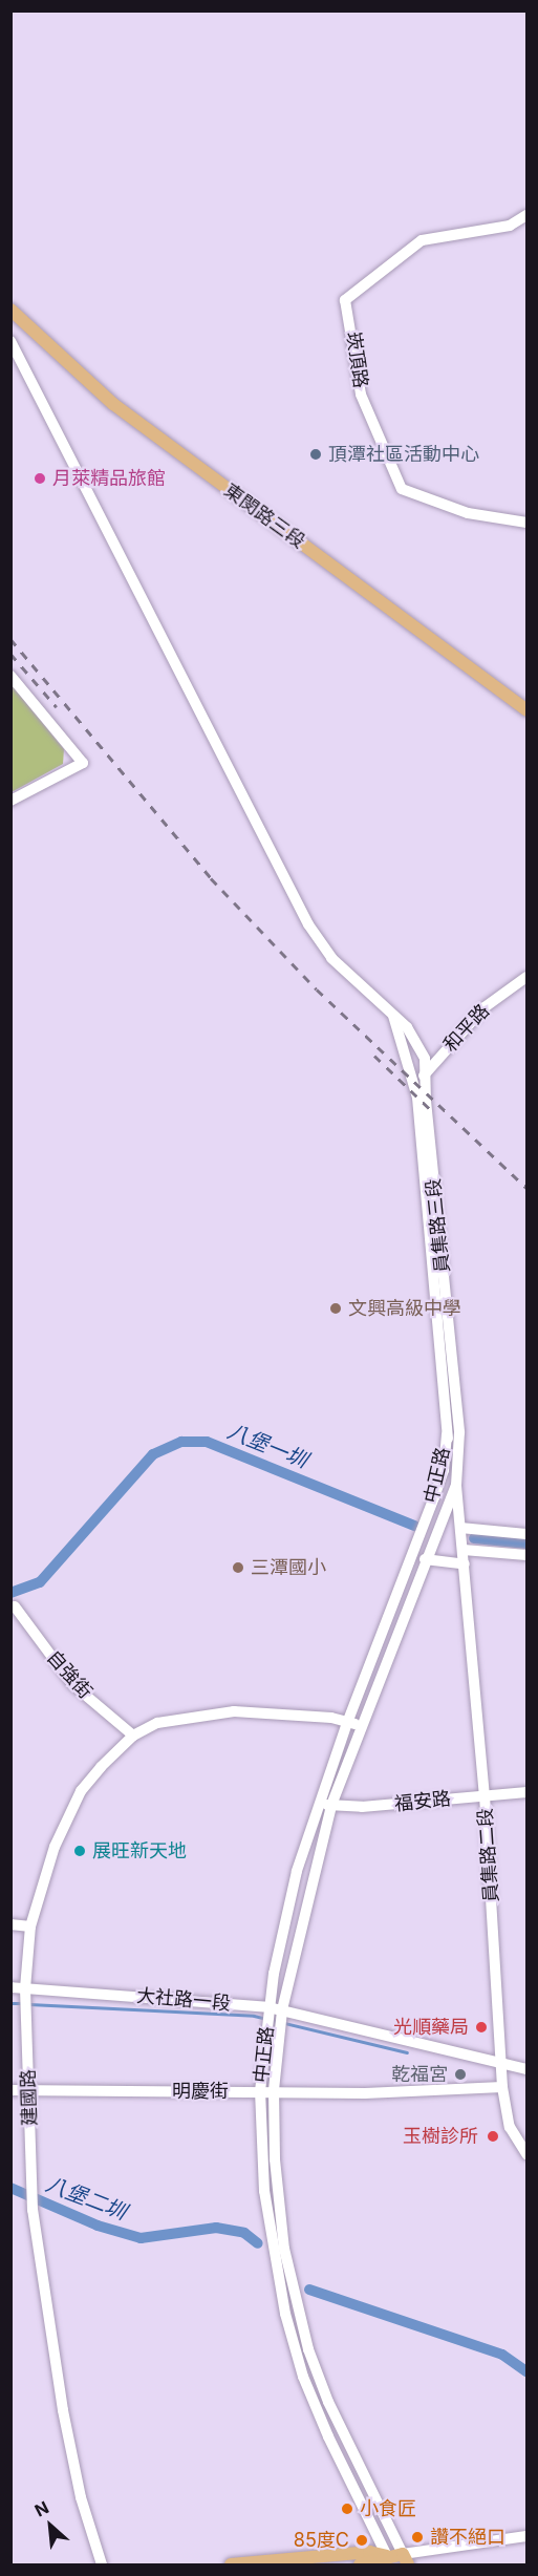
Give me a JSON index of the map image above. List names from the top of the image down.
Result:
{
  "streets": {
    "main road": ["東閔路三段"],
    "street": [
      "崁頂路",
      "和平路",
      "員集路三段",
      "中正路",
      "自強街",
      "福安路",
      "員集路二段",
      "大社路一段",
      "明慶街",
      "建國路"
    ]
  },
  "crossings": [
    ["和平路", "員集路三段"],
    ["員集路三段", "中正路"],
    ["中正路", "福安路"],
    ["中正路", "大社路一段"],
    ["中正路", "明慶街"],
    ["中正路", "建國路"],
    ["自強街", "建國路"],
    ["福安路", "員集路二段"],
    ["員集路二段", "大社路一段"],
    ["員集路二段", "明慶街"],
    ["大社路一段", "建國路"],
    ["明慶街", "建國路"]
  ],
  "water": ["八堡一圳", "八堡二圳"],
  "places": [
    "頂潭社區活動中心",
    "月萊精品旅館",
    "文興高級中學",
    "三潭國小",
    "展旺新天地",
    "光順藥局",
    "乾福宮",
    "玉樹診所",
    "小食匠",
    "讚不絕口",
    "85度C"
  ],
  "north": "top left"
}
